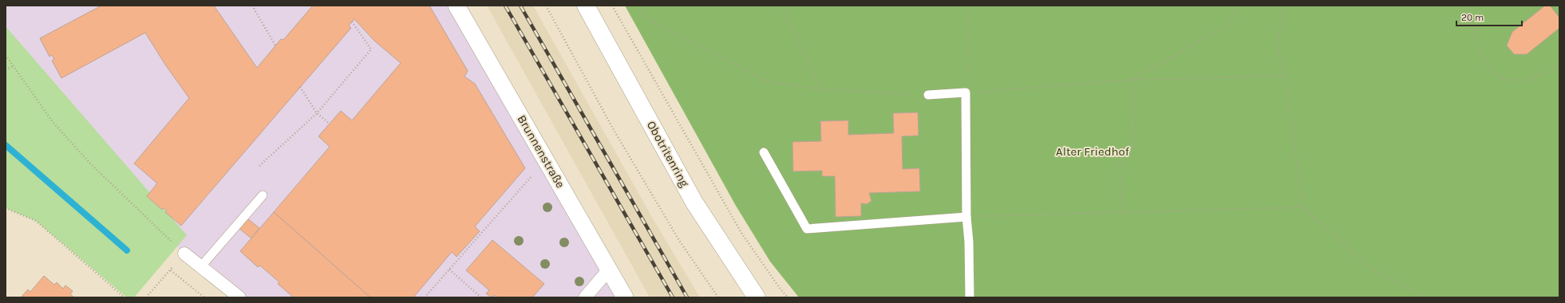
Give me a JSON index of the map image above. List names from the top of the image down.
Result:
{
  "streets": {
    "street": ["Brunnenstraße", "Obotritenring"]
  },
  "parks": ["Alter Friedhof"],
  "scale_bar": "20 m"
}
